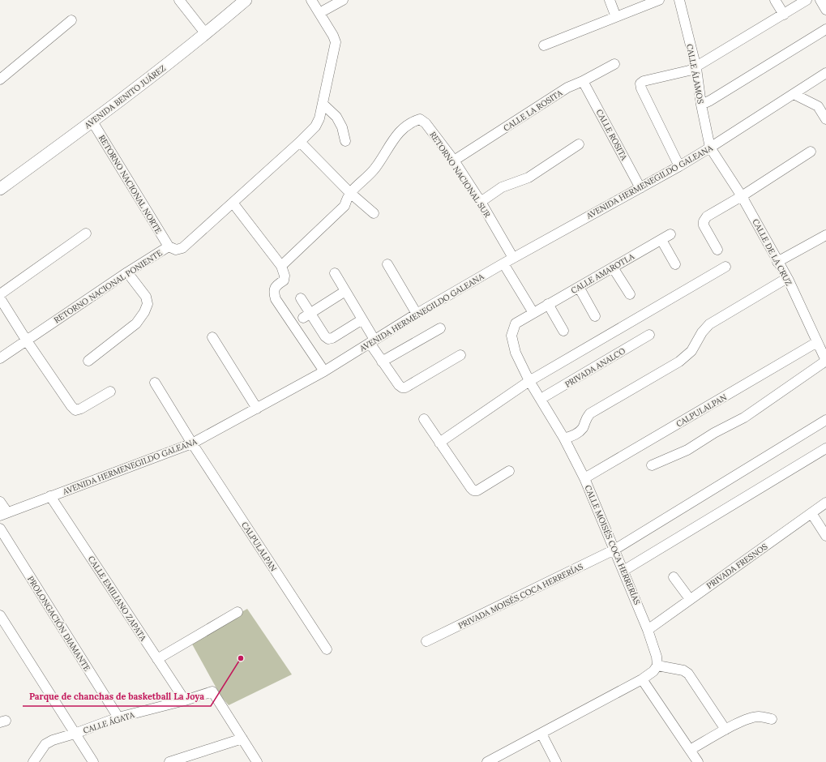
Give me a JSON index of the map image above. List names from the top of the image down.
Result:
{
  "streets": {
    "main road": ["AVENIDA BENITO JUÁREZ"],
    "street": [
      "CALLE ÁLAMOS",
      "CALLE LA ROSITA",
      "CALLE ROSITA",
      "RETORNO NACIONAL SUR",
      "AVENIDA HERMENEGILDO GALEANA",
      "RETORNO NACIONAL NORTE",
      "CALLE DE LA CRUZ",
      "CALLE AMAROTLA",
      "RETORNO NACIONAL PONIENTE",
      "PRIVADA ANALCO",
      "CALPULALPAN",
      "CALLE MOISÉS COCA HERRERÍAS",
      "PRIVADA FRESNOS",
      "PRIVADA MOISÉS COCA HERRERÍAS",
      "CALLE EMILIANO ZAPATA",
      "PROLONGACIÓN DIAMANTE",
      "CALLE ÁGATA"
    ]
  },
  "crossings": [
    ["CALLE ÁLAMOS", "AVENIDA HERMENEGILDO GALEANA"],
    ["CALLE ÁLAMOS", "CALLE DE LA CRUZ"],
    ["AVENIDA BENITO JUÁREZ", "RETORNO NACIONAL NORTE"],
    ["CALLE LA ROSITA", "CALLE ROSITA"],
    ["CALLE LA ROSITA", "RETORNO NACIONAL SUR"],
    ["CALLE ROSITA", "AVENIDA HERMENEGILDO GALEANA"],
    ["RETORNO NACIONAL SUR", "AVENIDA HERMENEGILDO GALEANA"],
    ["AVENIDA HERMENEGILDO GALEANA", "CALLE DE LA CRUZ"],
    ["AVENIDA HERMENEGILDO GALEANA", "CALPULALPAN"],
    ["AVENIDA HERMENEGILDO GALEANA", "CALLE EMILIANO ZAPATA"],
    ["RETORNO NACIONAL NORTE", "RETORNO NACIONAL PONIENTE"],
    ["CALLE DE LA CRUZ", "CALPULALPAN"],
    ["CALLE AMAROTLA", "CALLE MOISÉS COCA HERRERÍAS"],
    ["PRIVADA ANALCO", "CALLE MOISÉS COCA HERRERÍAS"],
    ["CALPULALPAN", "CALLE MOISÉS COCA HERRERÍAS"],
    ["CALLE MOISÉS COCA HERRERÍAS", "PRIVADA FRESNOS"],
    ["CALLE MOISÉS COCA HERRERÍAS", "PRIVADA MOISÉS COCA HERRERÍAS"],
    ["CALLE EMILIANO ZAPATA", "CALLE ÁGATA"],
    ["PROLONGACIÓN DIAMANTE", "CALLE ÁGATA"]
  ],
  "places": ["Parque de chanchas de basketball La Joya"]
}
